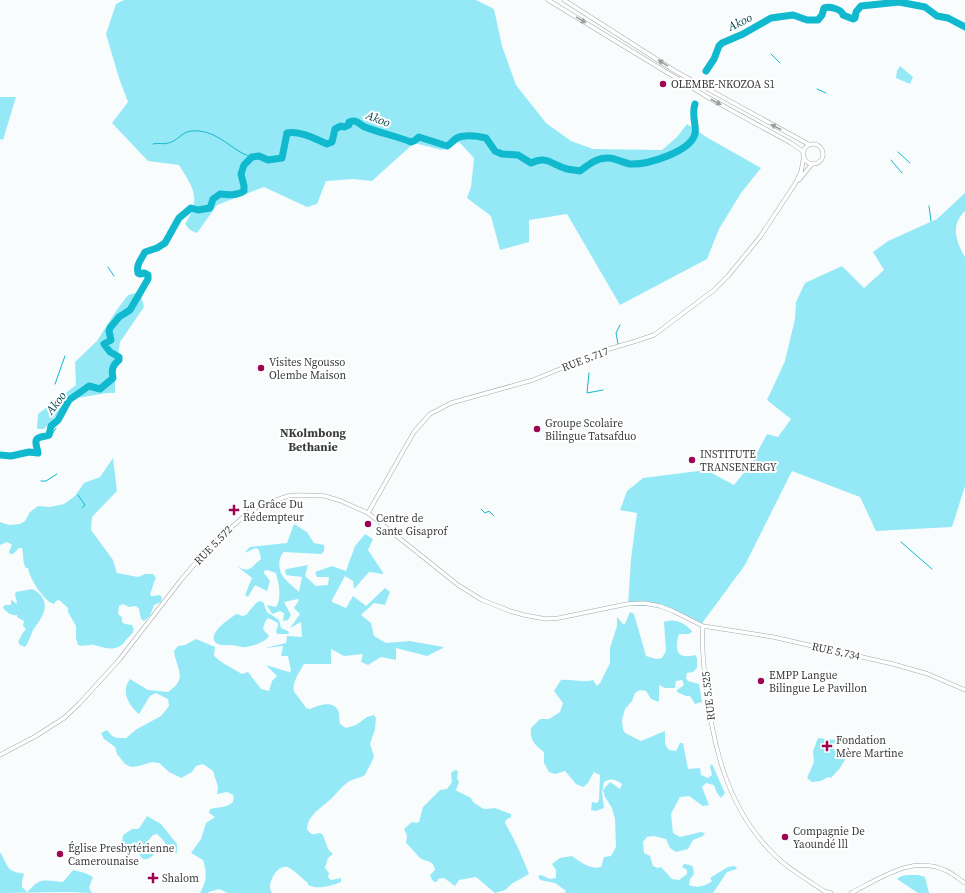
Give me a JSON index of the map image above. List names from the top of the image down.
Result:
{
  "streets": {
    "street": [
      "RUE 5.717",
      "RUE 5.572",
      "RUE 5.734",
      "RUE 5.525"
    ]
  },
  "crossings": [
    ["RUE 5.717", "RUE 5.572"],
    ["RUE 5.572", "RUE 5.734"],
    ["RUE 5.572", "RUE 5.525"],
    ["RUE 5.734", "RUE 5.525"]
  ],
  "districts": ["NKolmbong Bethanie"],
  "water": ["Akoo"],
  "places": {
    "other": [
      "OLEMBE-NKOZOA S1",
      "Visites Ngousso Olembe Maison",
      "Groupe Scolaire Bilingue Tatsafduo",
      "INSTITUTE TRANSENERGY",
      "Centre de Sante Gisaprof",
      "EMPP Langue Bilingue Le Pavillon",
      "Compagnie De Yaoundé lll",
      "Église Presbytérienne Camerounaise"
    ],
    "health": ["La Grâce Du Rédempteur", "Fondation Mère Martine", "Shalom"]
  }
}
